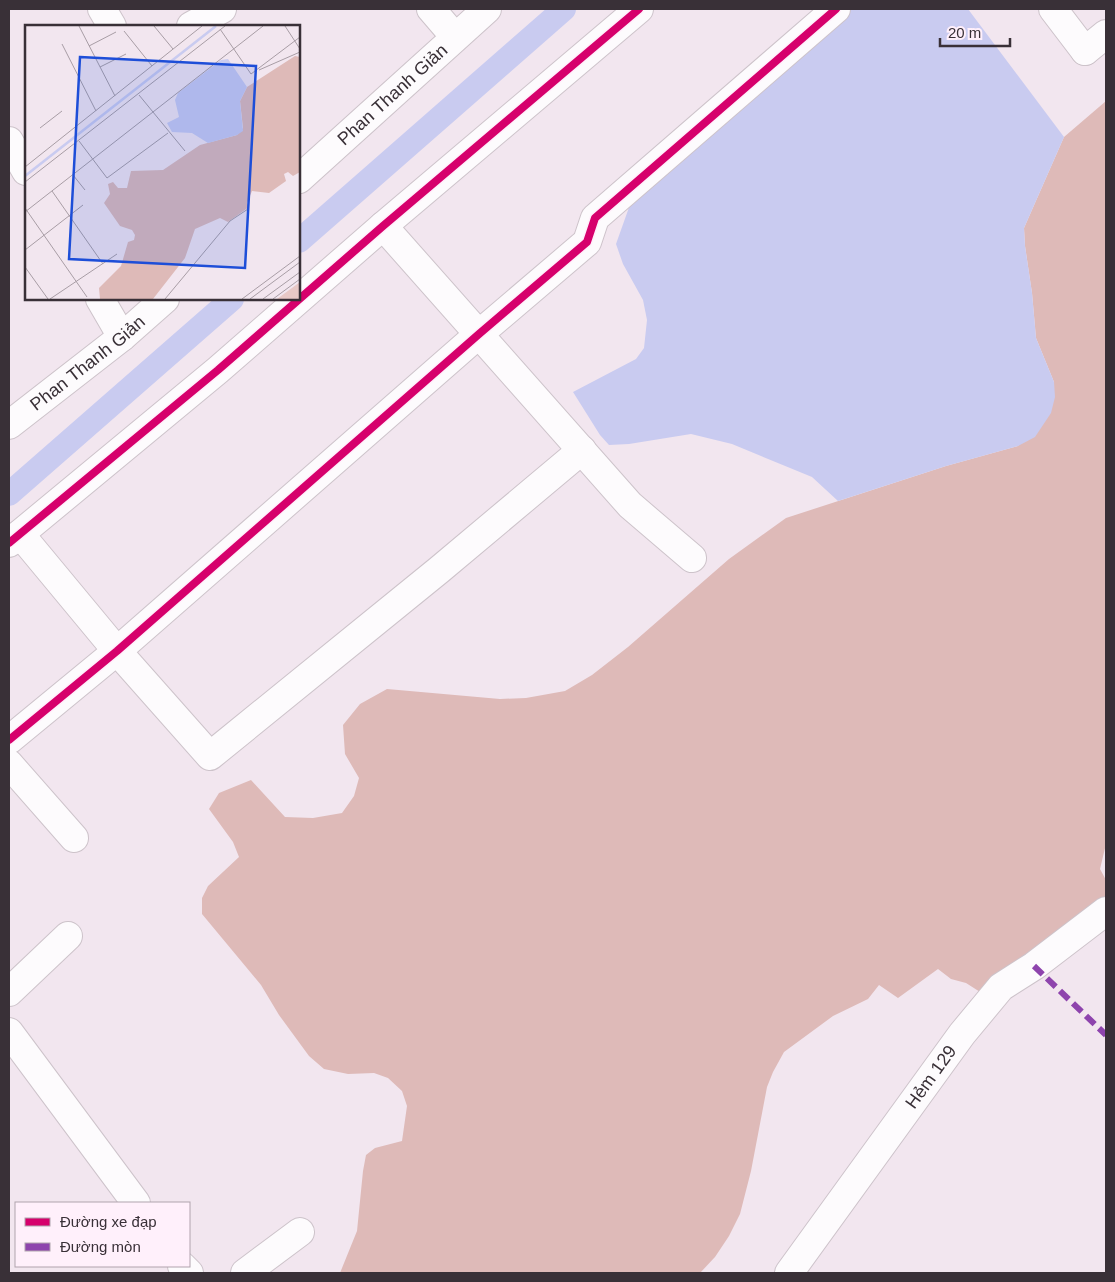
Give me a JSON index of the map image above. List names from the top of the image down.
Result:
{
  "streets": {
    "street": ["Phan Thanh Giản", "Hẻm 129"]
  },
  "legend": ["Đường xe đạp", "Đường mòn"],
  "scale_bar": "20 m"
}
